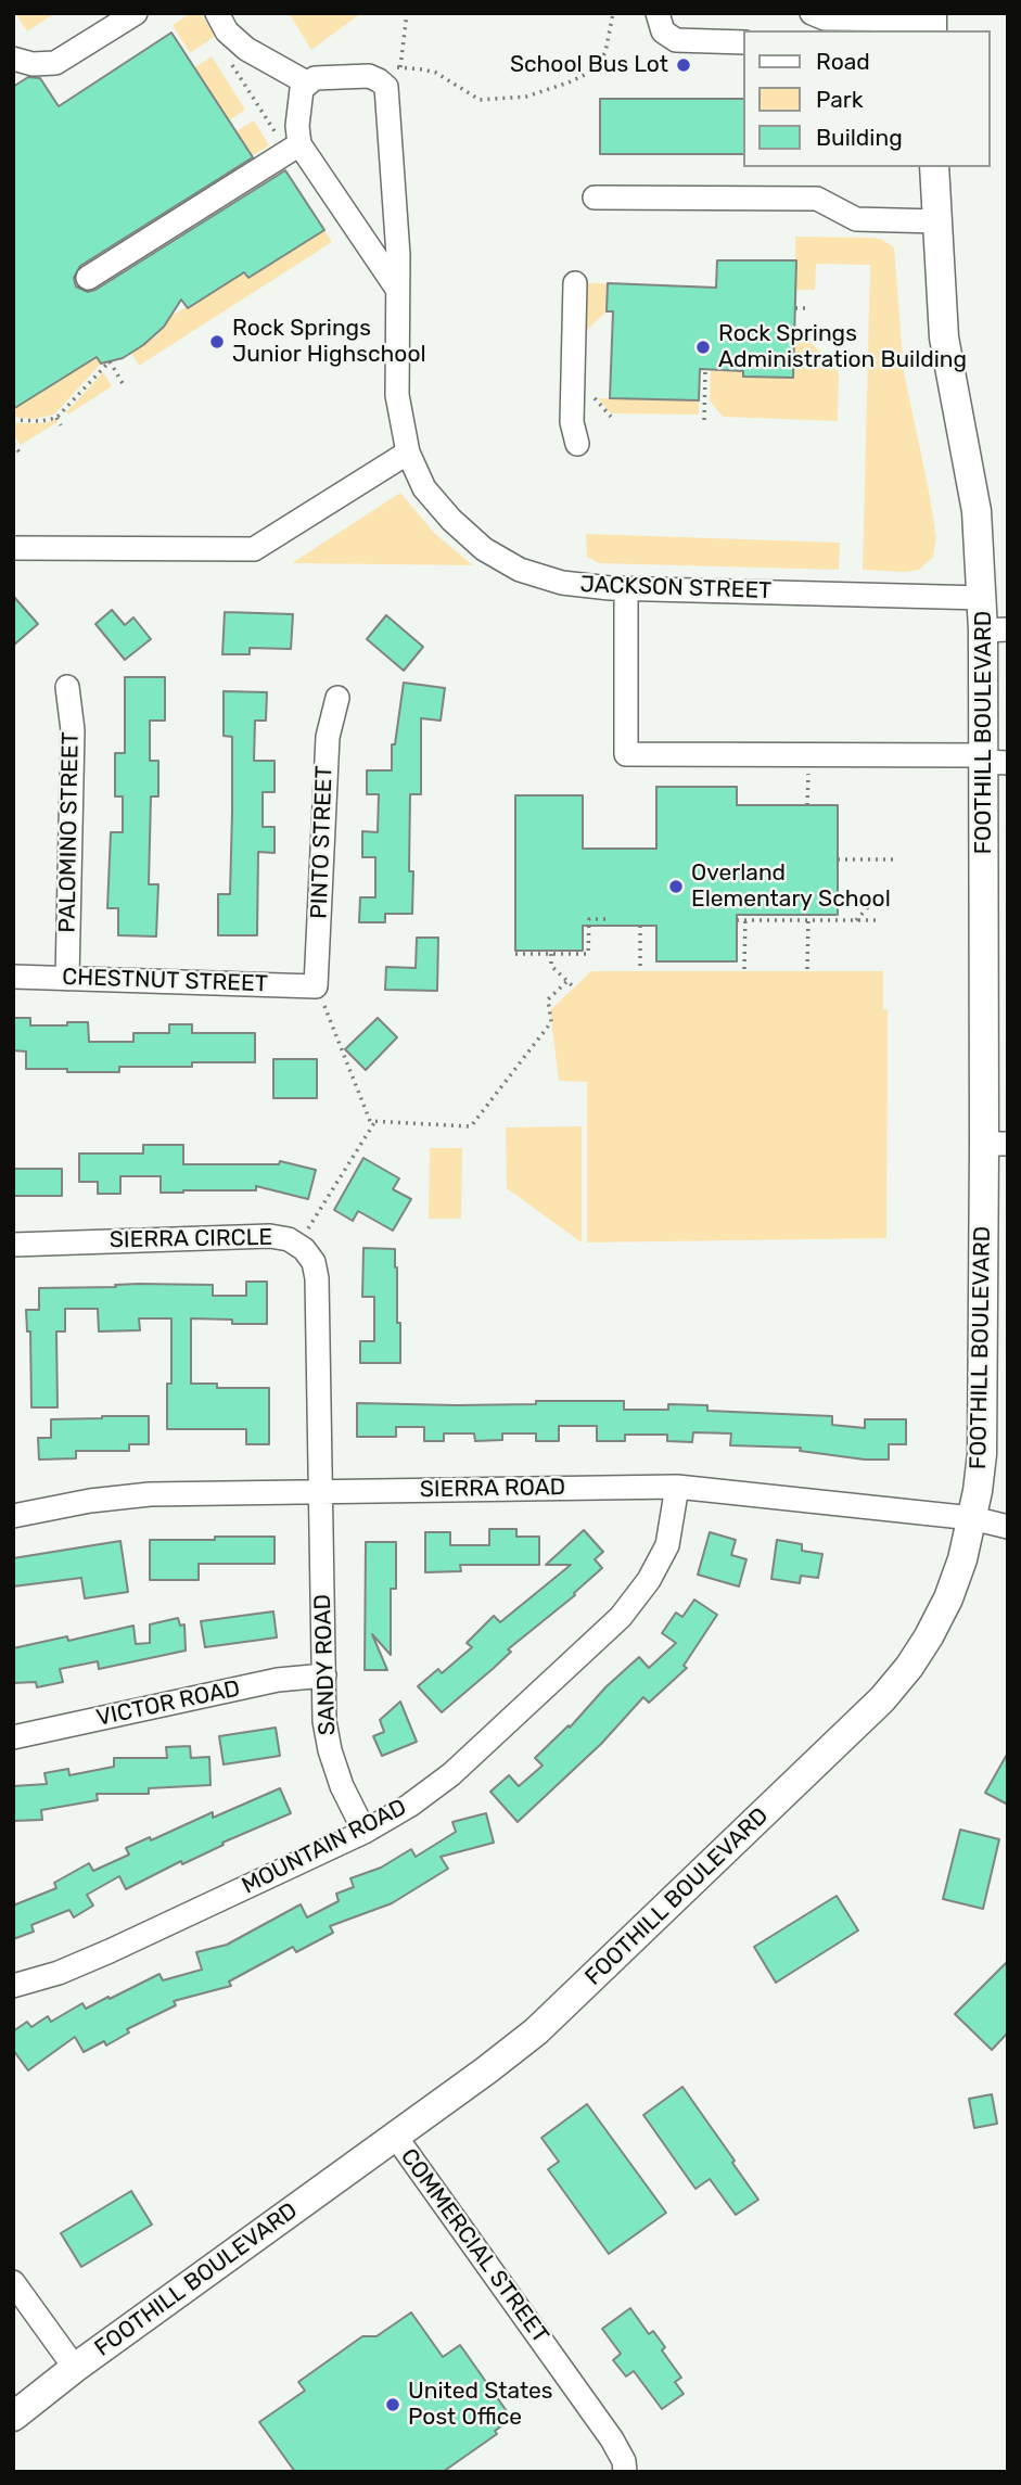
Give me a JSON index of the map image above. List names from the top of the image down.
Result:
{
  "streets": {
    "main road": ["FOOTHILL BOULEVARD"],
    "street": [
      "JACKSON STREET",
      "PALOMINO STREET",
      "PINTO STREET",
      "CHESTNUT STREET",
      "SIERRA CIRCLE",
      "SIERRA ROAD",
      "SANDY ROAD",
      "VICTOR ROAD",
      "MOUNTAIN ROAD",
      "COMMERCIAL STREET"
    ]
  },
  "crossings": [
    ["JACKSON STREET", "FOOTHILL BOULEVARD"],
    ["FOOTHILL BOULEVARD", "SIERRA ROAD"],
    ["FOOTHILL BOULEVARD", "COMMERCIAL STREET"],
    ["PALOMINO STREET", "CHESTNUT STREET"],
    ["PINTO STREET", "CHESTNUT STREET"],
    ["SIERRA CIRCLE", "SIERRA ROAD"],
    ["SIERRA CIRCLE", "SANDY ROAD"],
    ["SIERRA ROAD", "SANDY ROAD"],
    ["SIERRA ROAD", "MOUNTAIN ROAD"],
    ["SANDY ROAD", "VICTOR ROAD"],
    ["SANDY ROAD", "MOUNTAIN ROAD"]
  ],
  "places": [
    "School Bus Lot",
    "Rock Springs Junior Highschool",
    "Rock Springs Administration Building",
    "Overland Elementary School",
    "United States Post Office"
  ],
  "legend": ["Road", "Park", "Building"]
}
